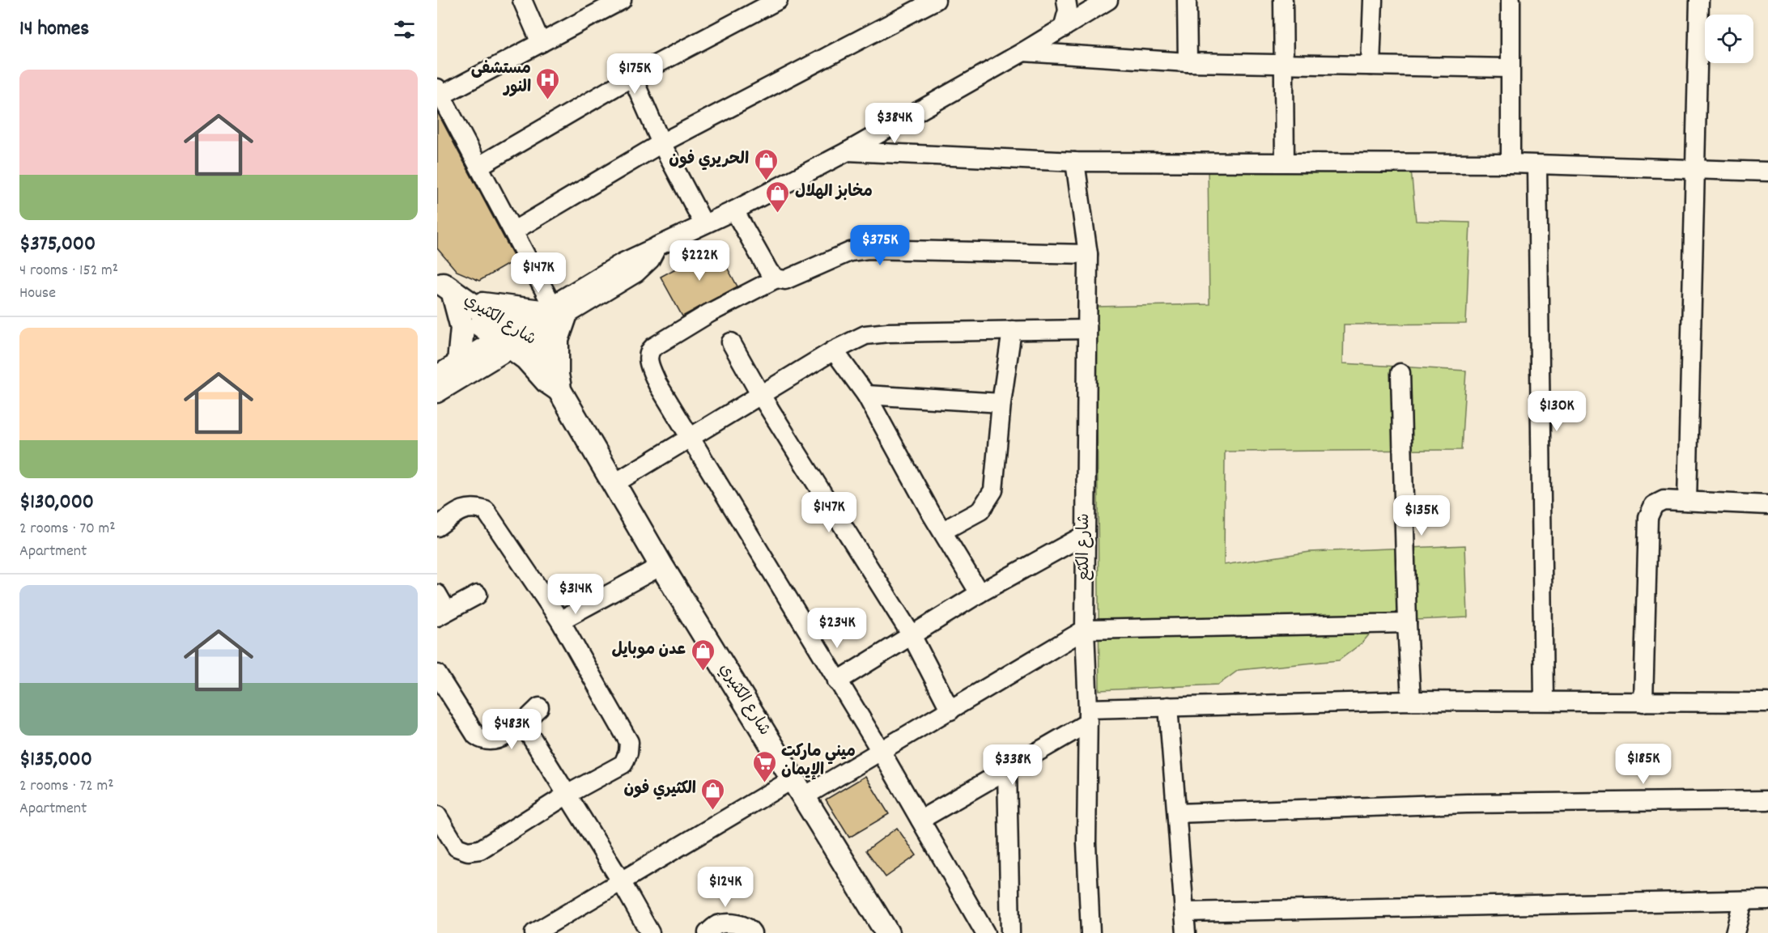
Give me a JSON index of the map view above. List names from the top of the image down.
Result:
{
  "streets": {
    "main road": ["شارع الكثيري"],
    "street": ["شارع الكثع"]
  },
  "places": {
    "hospital": ["مستشفى النور"],
    "shop": [
      "الحريري فون",
      "مخابز الهلال",
      "عدن موبايل",
      "الكثيري فون"
    ],
    "supermarket": ["ميني ماركت الإيمان"]
  },
  "page": {
    "heading": "14 homes",
    "price": [
      "$175K",
      "$384K",
      "$375K",
      "$222K",
      "$147K",
      "$130K",
      "$147K",
      "$135K",
      "$314K",
      "$234K",
      "$483K",
      "$185K",
      "$338K",
      "$124K"
    ],
    "list": [
      {
        "name": "$375,000",
        "note": "4 rooms · 152 m² · House"
      },
      {
        "name": "$130,000",
        "note": "2 rooms · 70 m² · Apartment"
      },
      {
        "name": "$135,000",
        "note": "2 rooms · 72 m² · Apartment"
      }
    ]
  }
}
